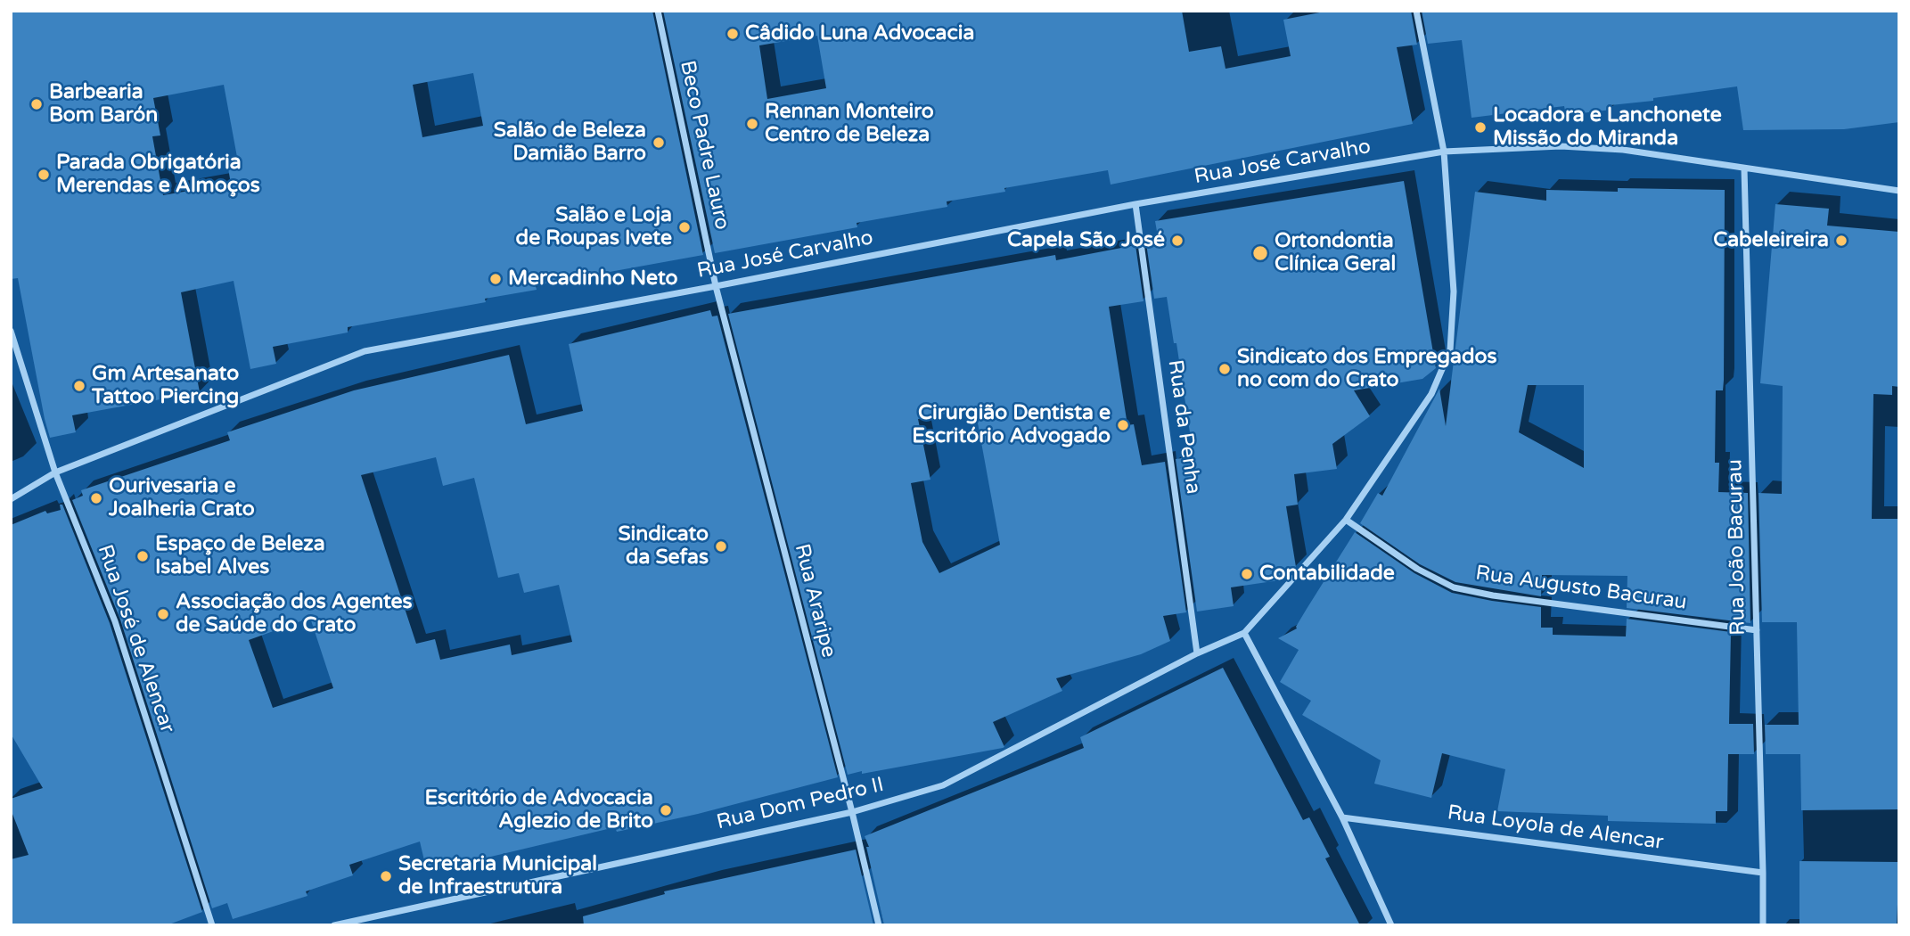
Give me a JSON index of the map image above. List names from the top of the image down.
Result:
{
  "streets": {
    "street": [
      "Beco Padre Lauro",
      "Rua José Carvalho",
      "Rua da Penha",
      "Rua João Bacurau",
      "Rua Augusto Bacurau",
      "Rua Araripe",
      "Rua José de Alencar",
      "Rua Dom Pedro II",
      "Rua Loyola de Alencar"
    ]
  },
  "crossings": [
    ["Beco Padre Lauro", "Rua José Carvalho"],
    ["Beco Padre Lauro", "Rua Araripe"],
    ["Rua José Carvalho", "Rua da Penha"],
    ["Rua José Carvalho", "Rua João Bacurau"],
    ["Rua José Carvalho", "Rua Araripe"],
    ["Rua José Carvalho", "Rua José de Alencar"],
    ["Rua da Penha", "Rua Dom Pedro II"],
    ["Rua João Bacurau", "Rua Augusto Bacurau"],
    ["Rua João Bacurau", "Rua Loyola de Alencar"],
    ["Rua Araripe", "Rua Dom Pedro II"]
  ],
  "places": [
    "Câdido Luna Advocacia",
    "Barbearia Bom Barón",
    "Rennan Monteiro Centro de Beleza",
    "Locadora e Lanchonete Missão do Miranda",
    "Salão de Beleza Damião Barro",
    "Parada Obrigatória Merendas e Almoços",
    "Salão e Loja de Roupas Ivete",
    "Capela São José",
    "Cabeleireira",
    "Ortondontia Clínica Geral",
    "Mercadinho Neto",
    "Sindicato dos Empregados no com do Crato",
    "Gm Artesanato Tattoo Piercing",
    "Cirurgião Dentista e Escritório Advogado",
    "Ourivesaria e Joalheria Crato",
    "Sindicato da Sefas",
    "Espaço de Beleza Isabel Alves",
    "Contabilidade",
    "Associação dos Agentes de Saúde do Crato",
    "Escritório de Advocacia Aglezio de Brito",
    "Secretaria Municipal de Infraestrutura"
  ]
}
